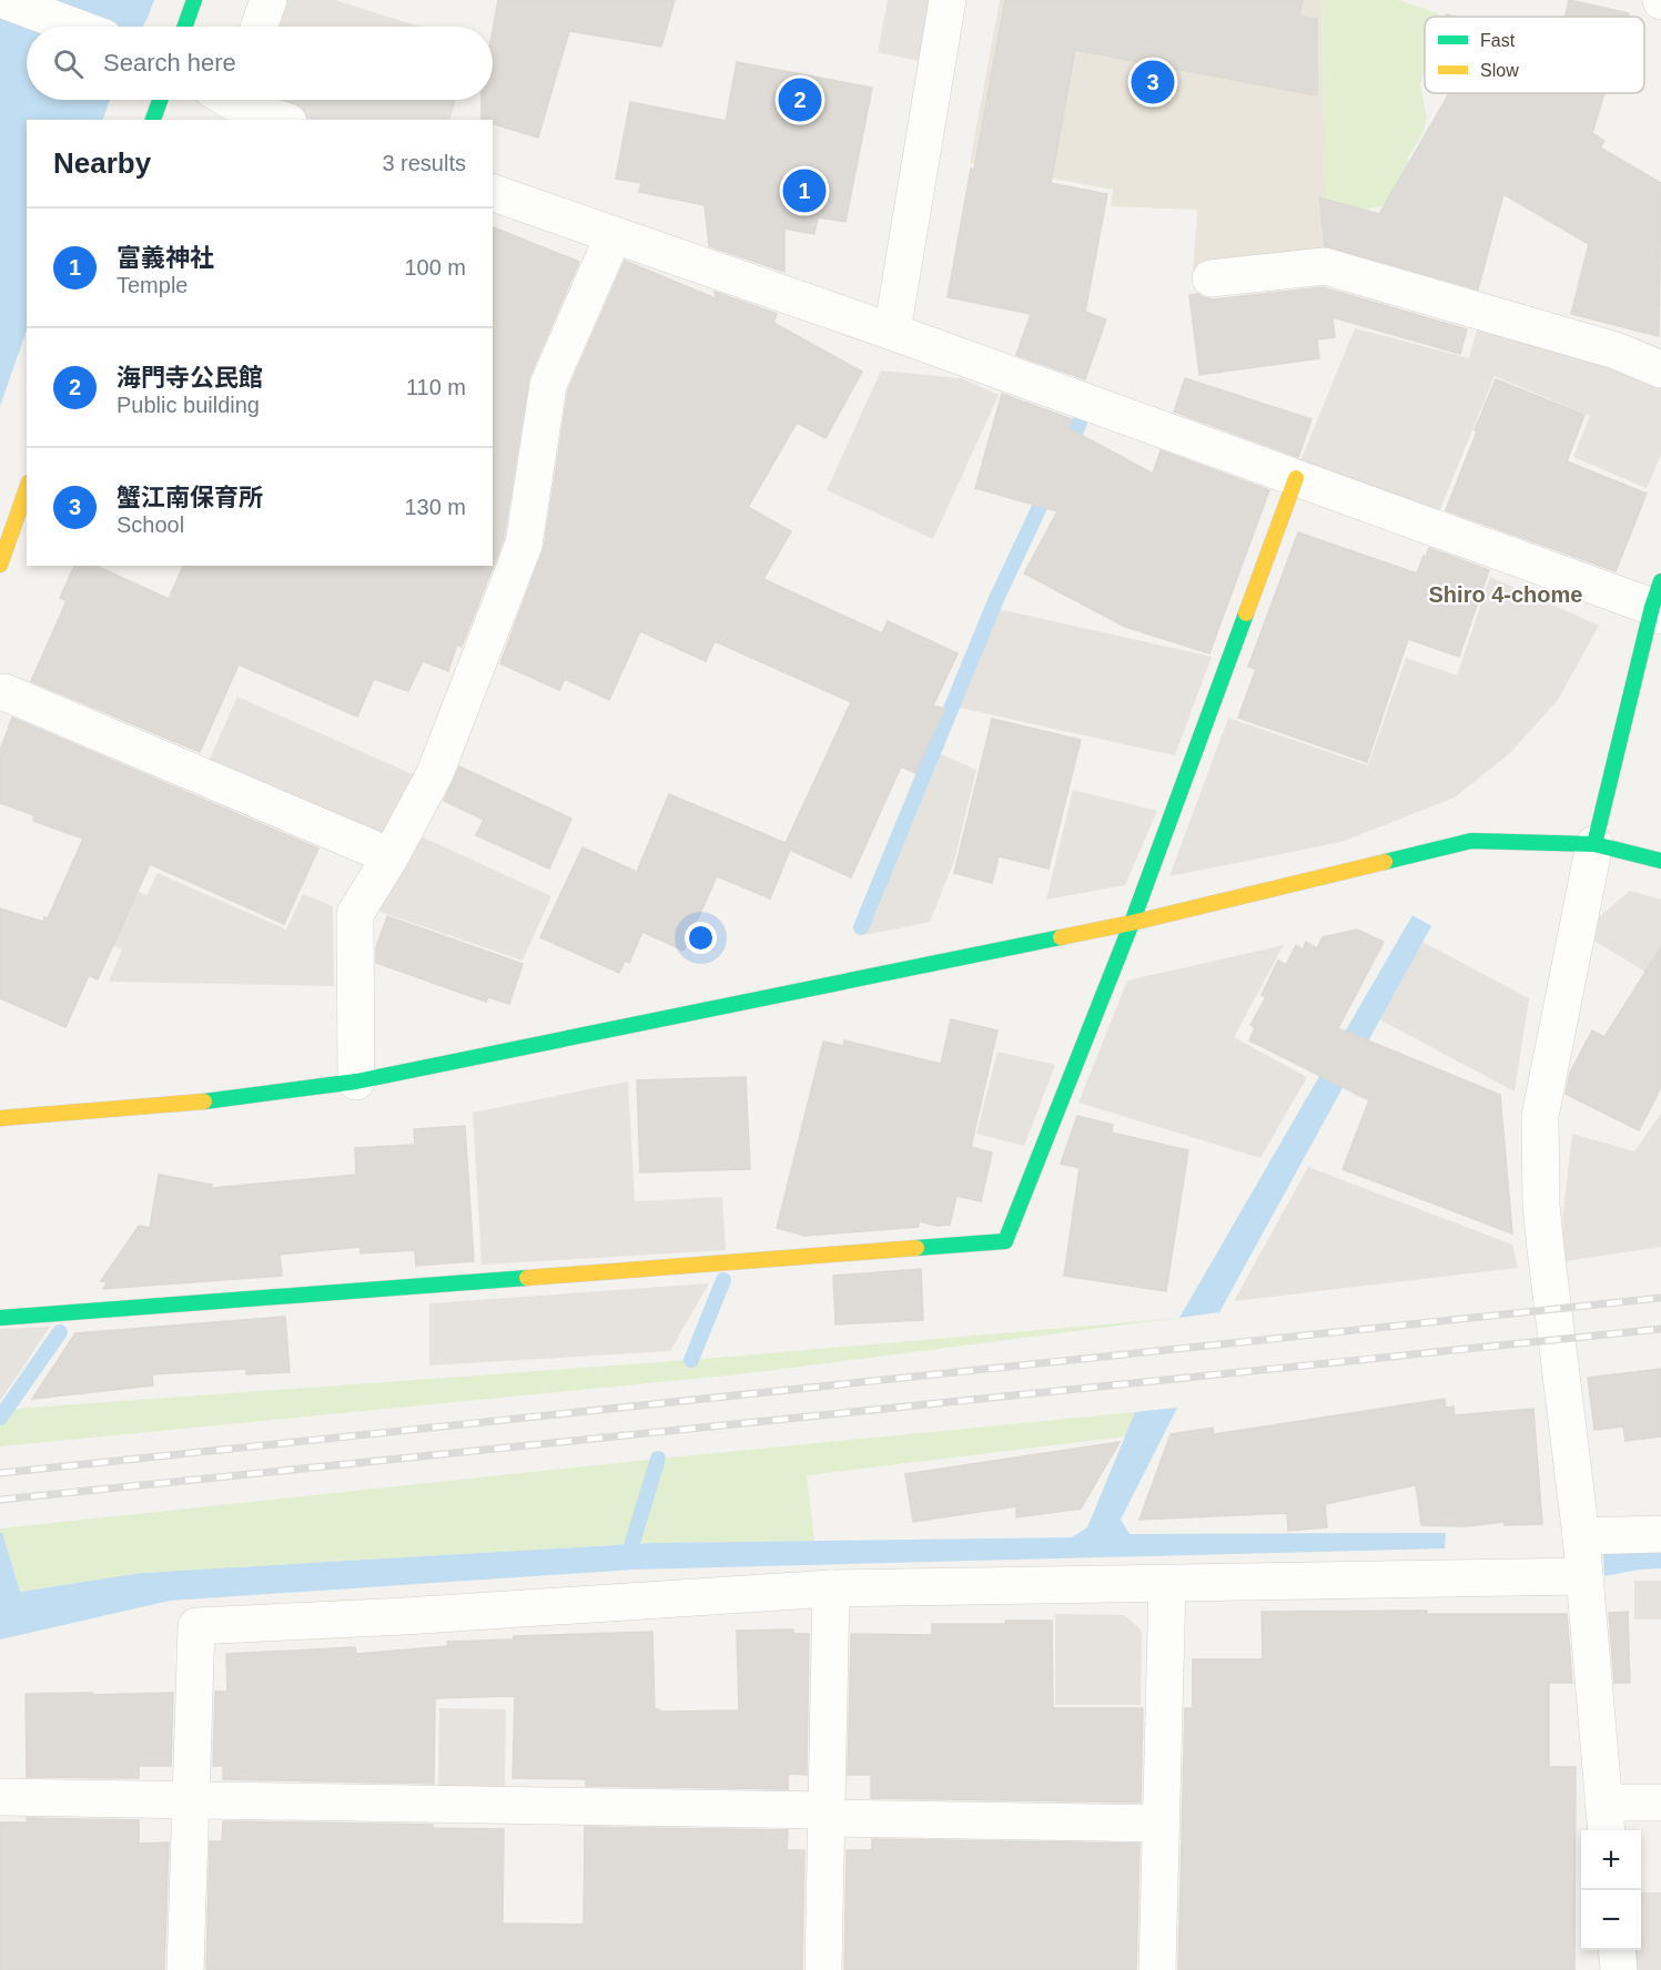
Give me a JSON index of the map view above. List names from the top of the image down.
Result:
{
  "districts": ["Shiro 4-chome"],
  "legend": ["Fast", "Slow"],
  "page": {
    "search": "Search here",
    "pins": ["3", "2", "1"],
    "heading": ["Nearby", "3 results"],
    "list": [
      {
        "mark": "1",
        "name": "富義神社",
        "note": "Temple",
        "value": "100 m"
      },
      {
        "mark": "2",
        "name": "海門寺公民館",
        "note": "Public building",
        "value": "110 m"
      },
      {
        "mark": "3",
        "name": "蟹江南保育所",
        "note": "School",
        "value": "130 m"
      }
    ],
    "map_buttons": ["+", "−"]
  }
}
